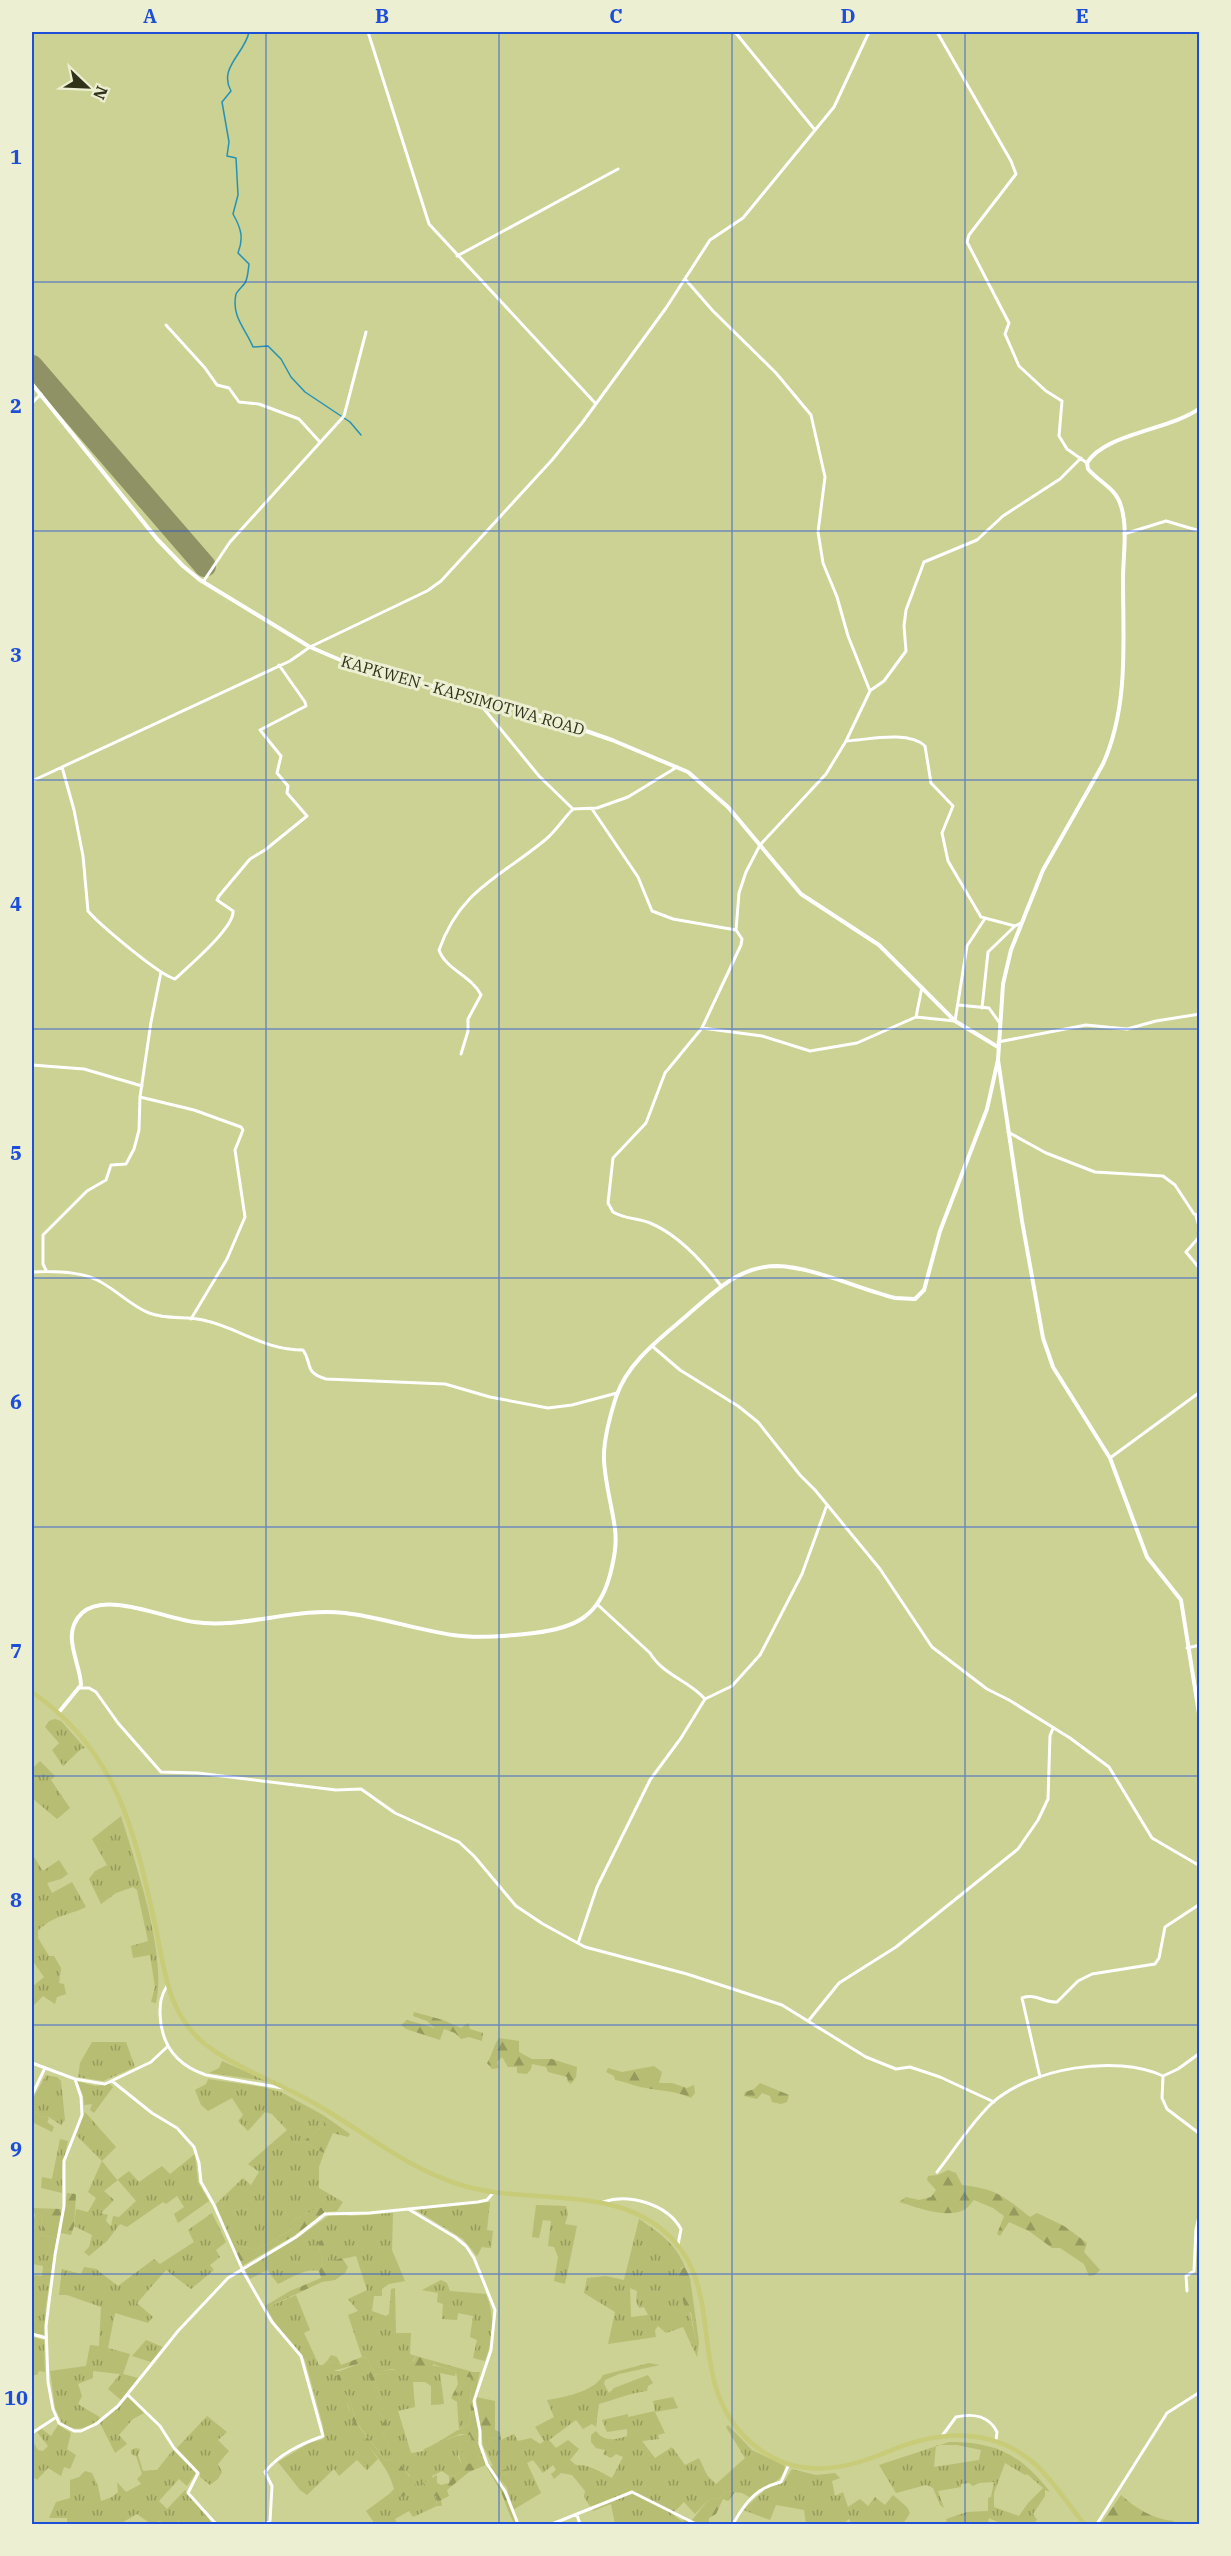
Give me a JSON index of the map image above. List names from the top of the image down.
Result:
{
  "streets": {
    "street": ["KAPKWEN - KAPSIMOTWA ROAD"]
  },
  "north": "bottom right",
  "grid": {
    "columns": [
      "A",
      "B",
      "C",
      "D",
      "E"
    ],
    "rows": [
      "1",
      "2",
      "3",
      "4",
      "5",
      "6",
      "7",
      "8",
      "9",
      "10"
    ]
  }
}
